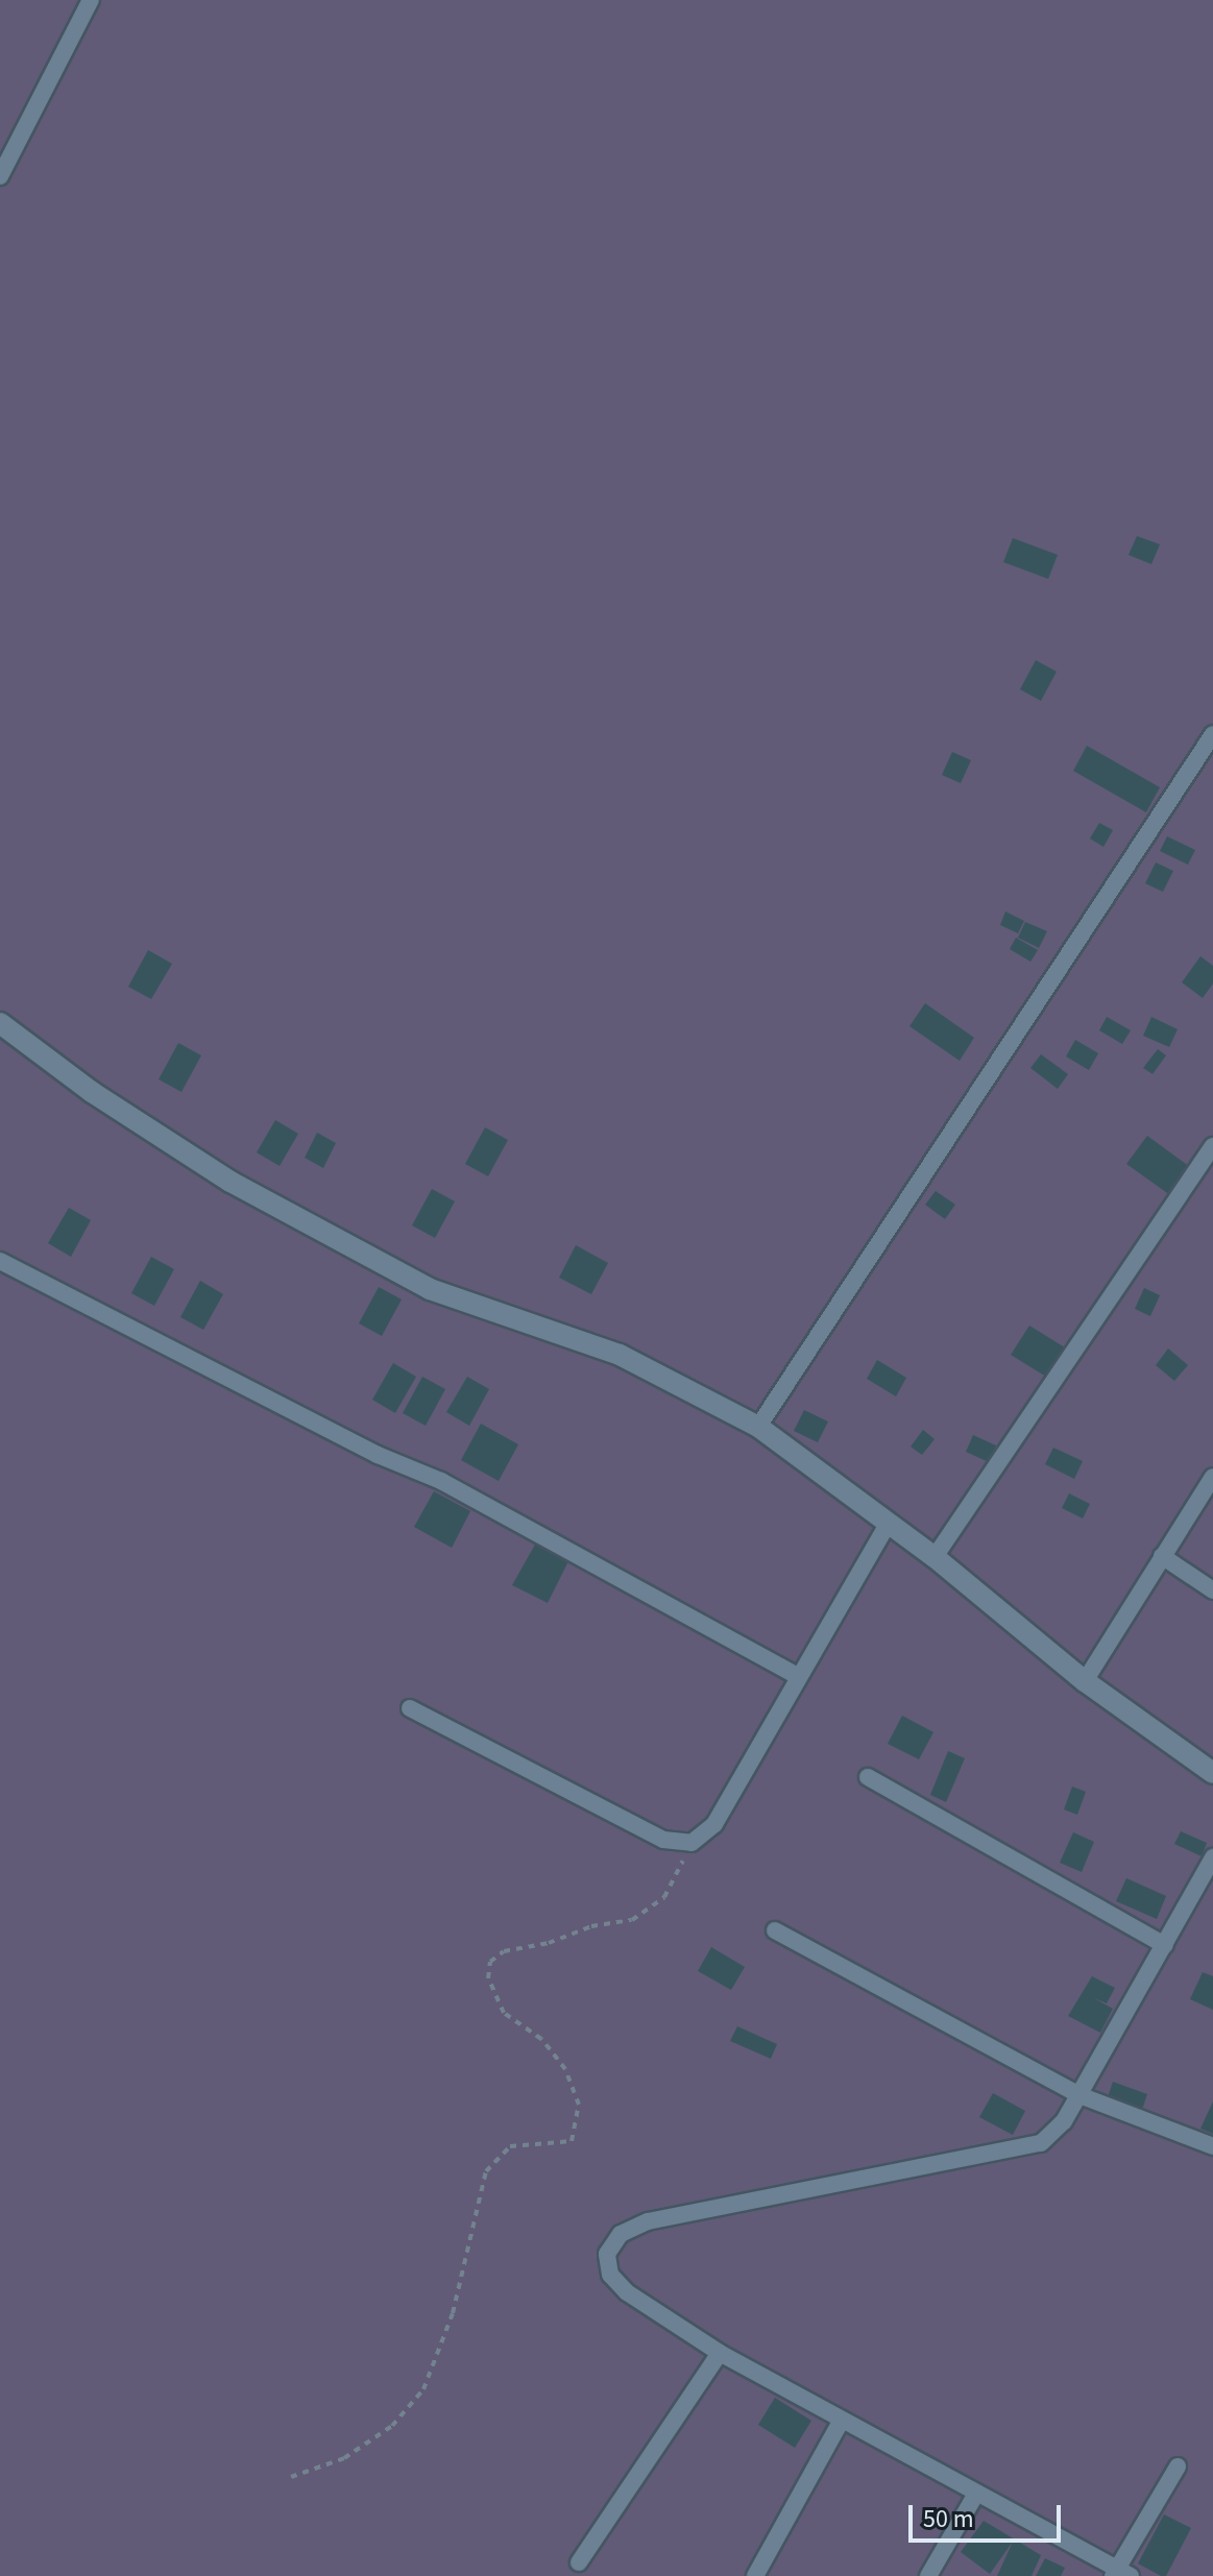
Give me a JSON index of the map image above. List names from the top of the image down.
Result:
{
  "scale_bar": "50 m"
}
